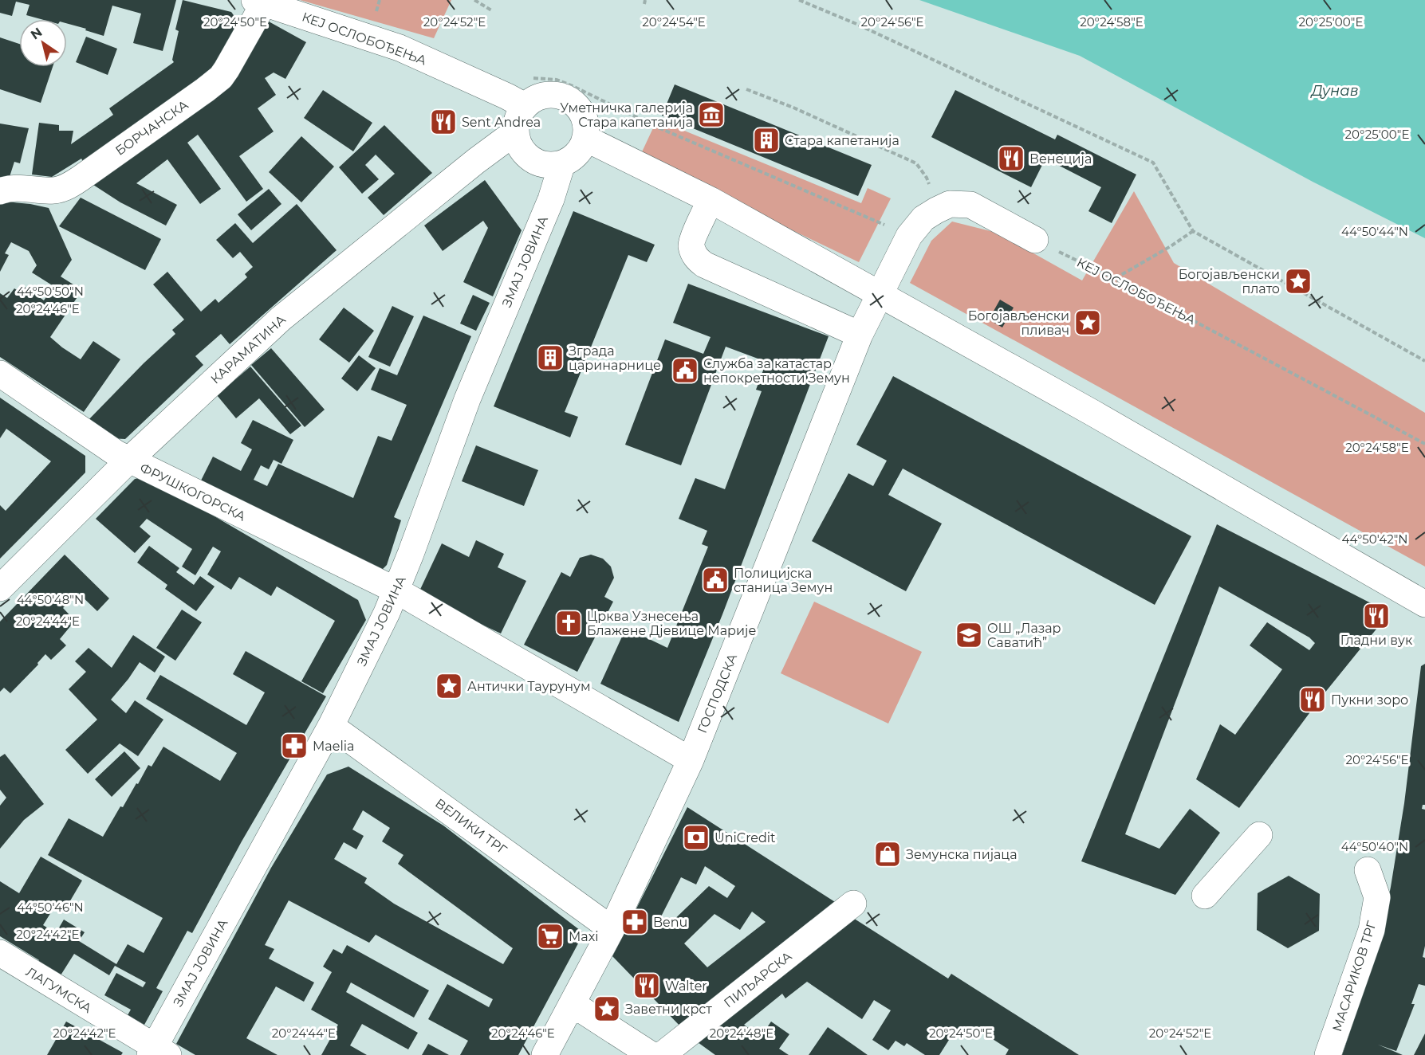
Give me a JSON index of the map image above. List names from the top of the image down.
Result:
{
  "streets": {
    "street": [
      "КЕЈ ОСЛОБОЂЕЊА",
      "БОРЧАНСКА",
      "ЗМАЈ ЈОВИНА",
      "КАРАМАТИНА",
      "ФРУШКОГОРСКА",
      "ГОСПОДСКА",
      "ВЕЛИКИ ТРГ",
      "МАСАРИКОВ ТРГ",
      "ПИЉАРСКА",
      "ЛАГУМСКА"
    ]
  },
  "crossings": [
    ["КЕЈ ОСЛОБОЂЕЊА", "БОРЧАНСКА"],
    ["КЕЈ ОСЛОБОЂЕЊА", "ЗМАЈ ЈОВИНА"],
    ["КЕЈ ОСЛОБОЂЕЊА", "КАРАМАТИНА"],
    ["ЗМАЈ ЈОВИНА", "КАРАМАТИНА"],
    ["ЗМАЈ ЈОВИНА", "ФРУШКОГОРСКА"],
    ["ЗМАЈ ЈОВИНА", "ВЕЛИКИ ТРГ"],
    ["ЗМАЈ ЈОВИНА", "ЛАГУМСКА"],
    ["КАРАМАТИНА", "ФРУШКОГОРСКА"],
    ["ГОСПОДСКА", "ВЕЛИКИ ТРГ"]
  ],
  "water": ["Дунав"],
  "places": {
    "museum": ["Уметничка галерија Стара капетанија"],
    "restaurant": [
      "Sent Andrea",
      "Венеција",
      "Гладни вук",
      "Пукни зоро",
      "Walter"
    ],
    "building": ["Стара капетанија", "Зграда царинарнице"],
    "place": [
      "Богојављенски плато",
      "Богојављенски пливач",
      "Антички Таурунум",
      "Заветни крст"
    ],
    "public building": ["Служба за катастар непокретности Земун", "Полицијска станица Земун"],
    "church": ["Црква Узнесења Блажене Дјевице Марије"],
    "school or university": ["ОШ „Лазар Саватић”"],
    "pharmacy": ["Maelia", "Benu"],
    "bank": ["UniCredit"],
    "shop": ["Земунска пијаца"],
    "supermarket": ["Maxi"]
  },
  "north": "top left",
  "coordinates": [
    "20°24'50\"E",
    "20°24'52\"E",
    "20°24'54\"E",
    "20°24'56\"E",
    "20°24'58\"E",
    "20°25'00\"E",
    "44°50'44\"N",
    "44°50'50\"N",
    "20°24'46\"E",
    "44°50'42\"N",
    "44°50'48\"N",
    "20°24'44\"E",
    "44°50'40\"N",
    "44°50'46\"N",
    "20°24'42\"E",
    "20°24'48\"E"
  ]
}
